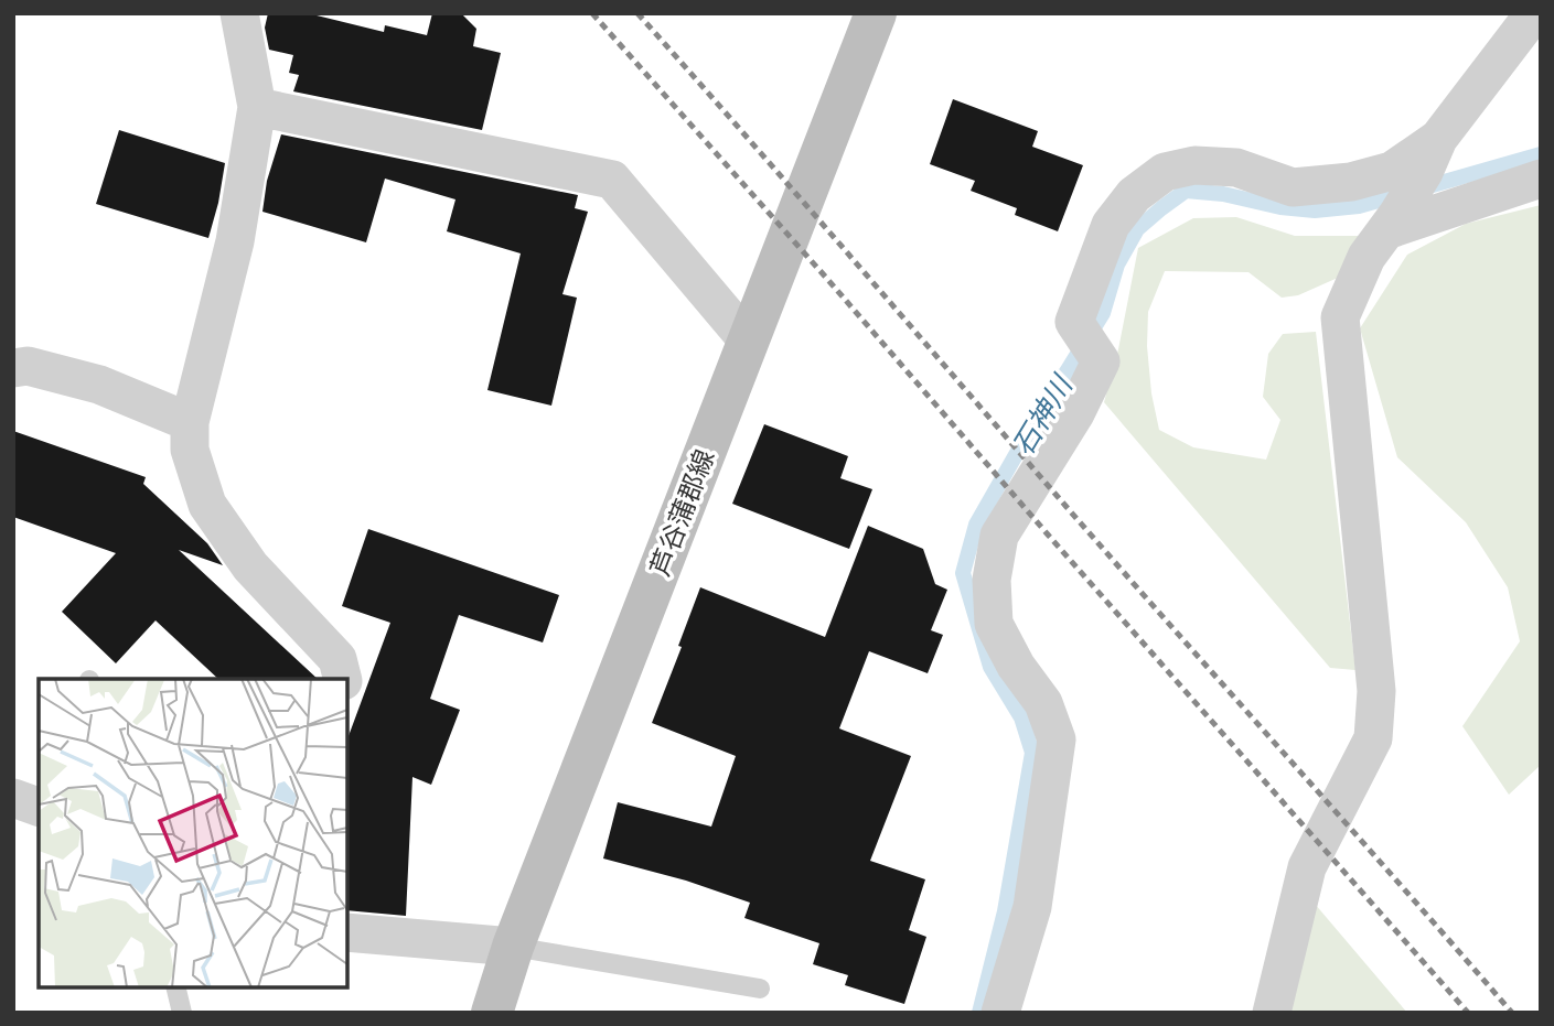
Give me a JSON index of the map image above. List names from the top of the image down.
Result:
{
  "streets": {
    "main road": ["芦谷蒲郡線"]
  },
  "water": ["石神川"]
}
